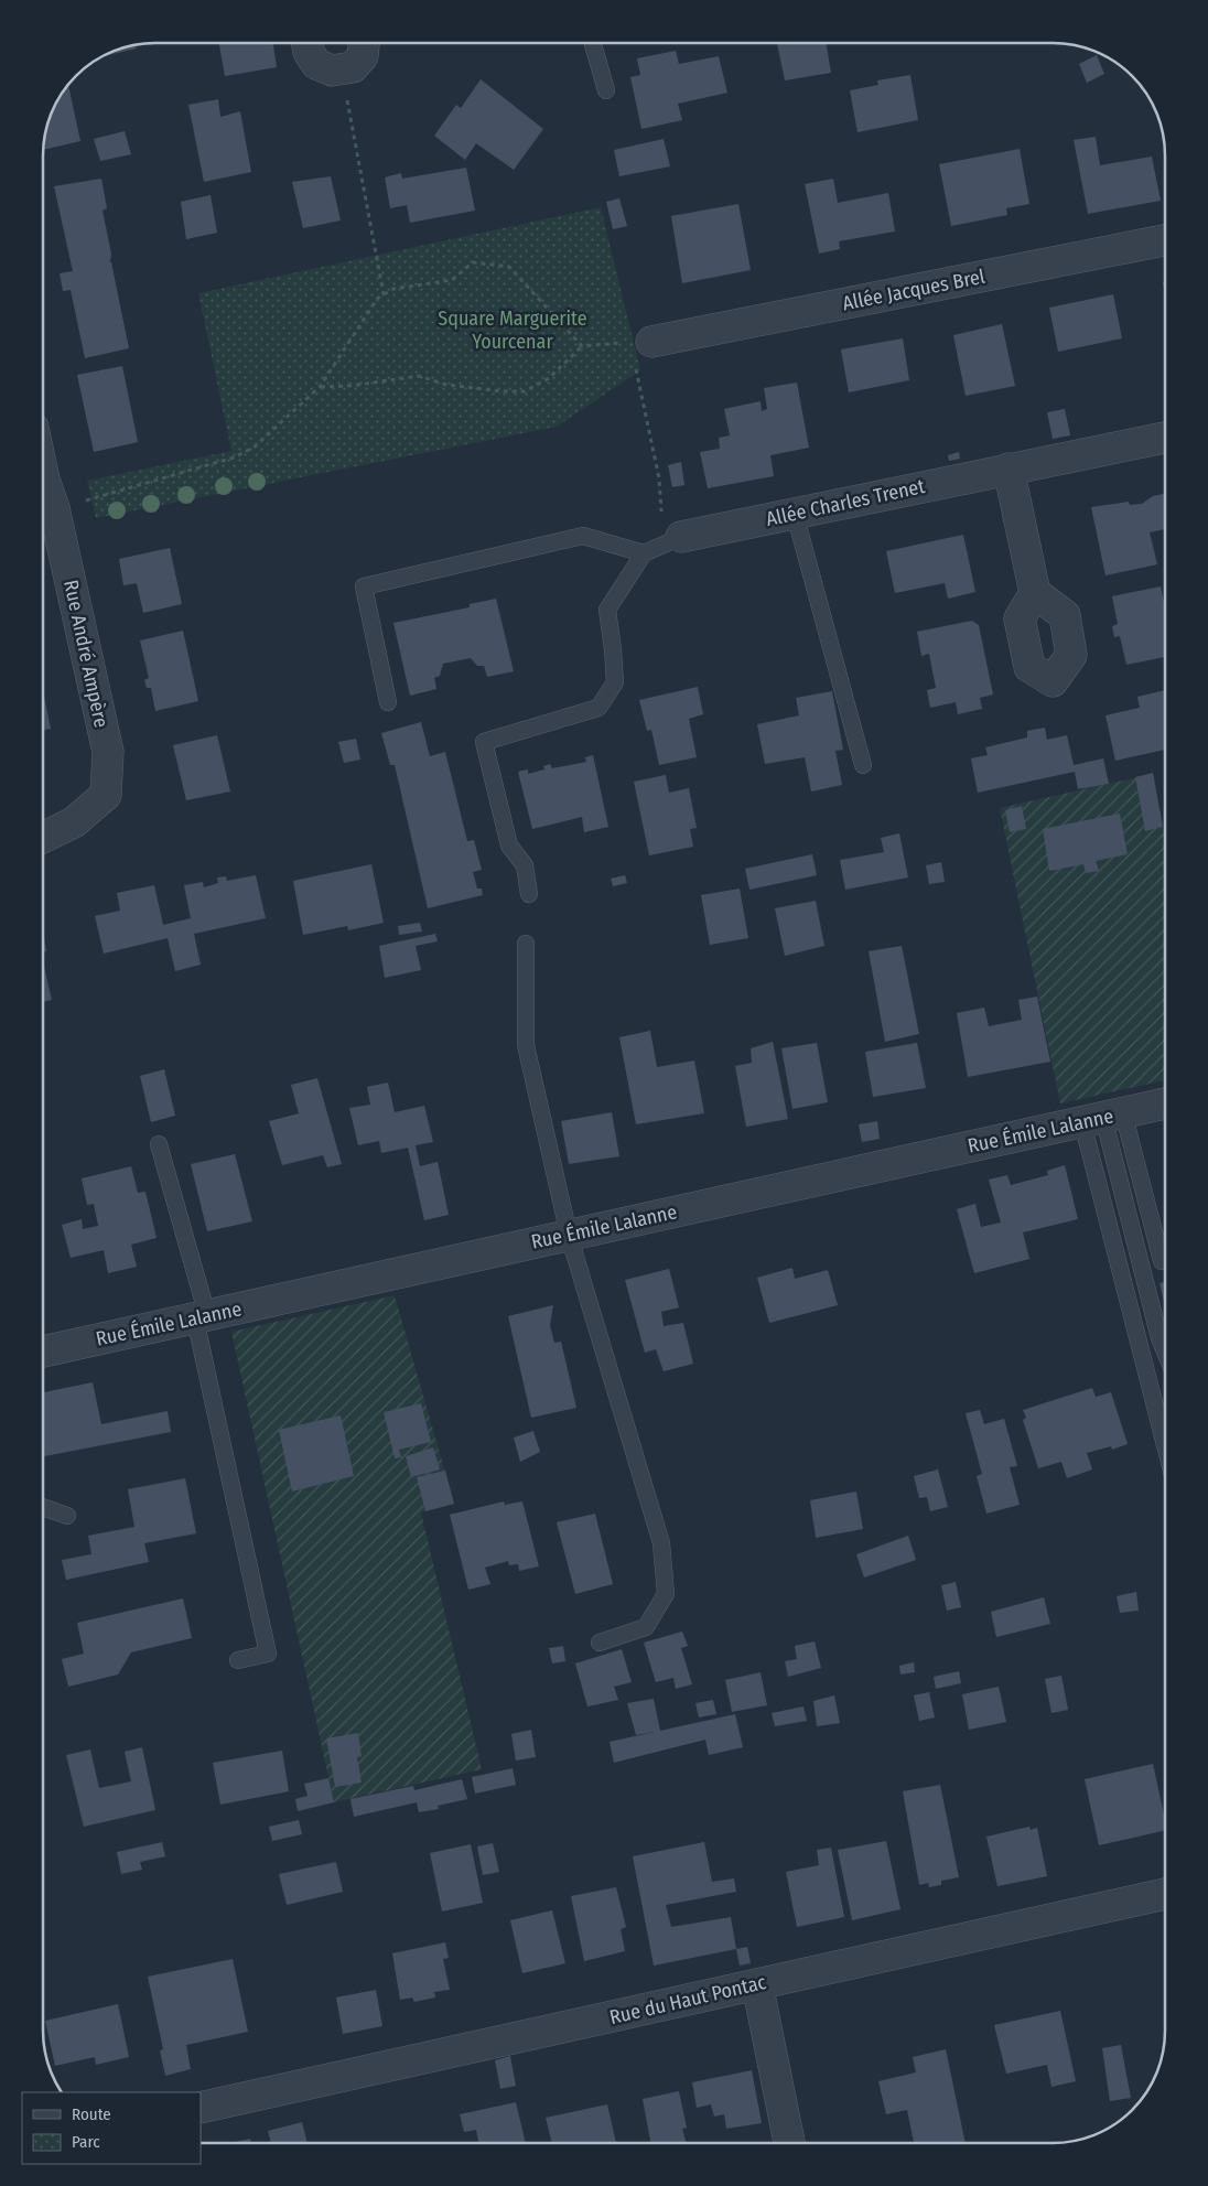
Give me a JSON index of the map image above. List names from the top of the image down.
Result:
{
  "streets": {
    "street": [
      "Allée Jacques Brel",
      "Allée Charles Trenet",
      "Rue André Ampère",
      "Rue Émile Lalanne",
      "Rue du Haut Pontac"
    ]
  },
  "parks": ["Square Marguerite Yourcenar"],
  "legend": ["Route", "Parc"]
}
